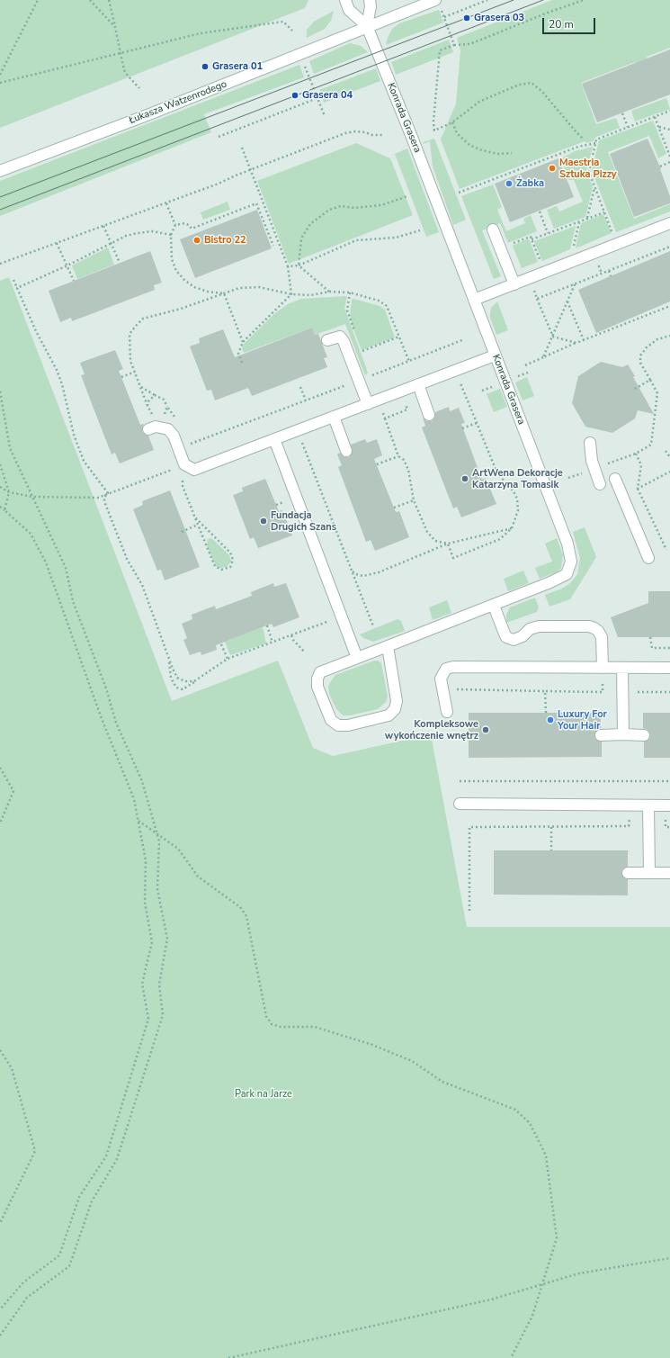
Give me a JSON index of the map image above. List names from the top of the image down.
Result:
{
  "streets": {
    "street": ["Łukasza Watzenrodego", "Konrada Grasera"]
  },
  "crossings": [
    ["Łukasza Watzenrodego", "Konrada Grasera"]
  ],
  "parks": ["Park na Jarze"],
  "places": [
    "Grasera 03",
    "Grasera 01",
    "Grasera 04",
    "Maestria Sztuka Pizzy",
    "Żabka",
    "Bistro 22",
    "ArtWena Dekoracje Katarzyna Tomasik",
    "Fundacja Drugich Szans",
    "Luxury For Your Hair",
    "Kompleksowe wykończenie wnętrz"
  ],
  "scale_bar": "20 m"
}
